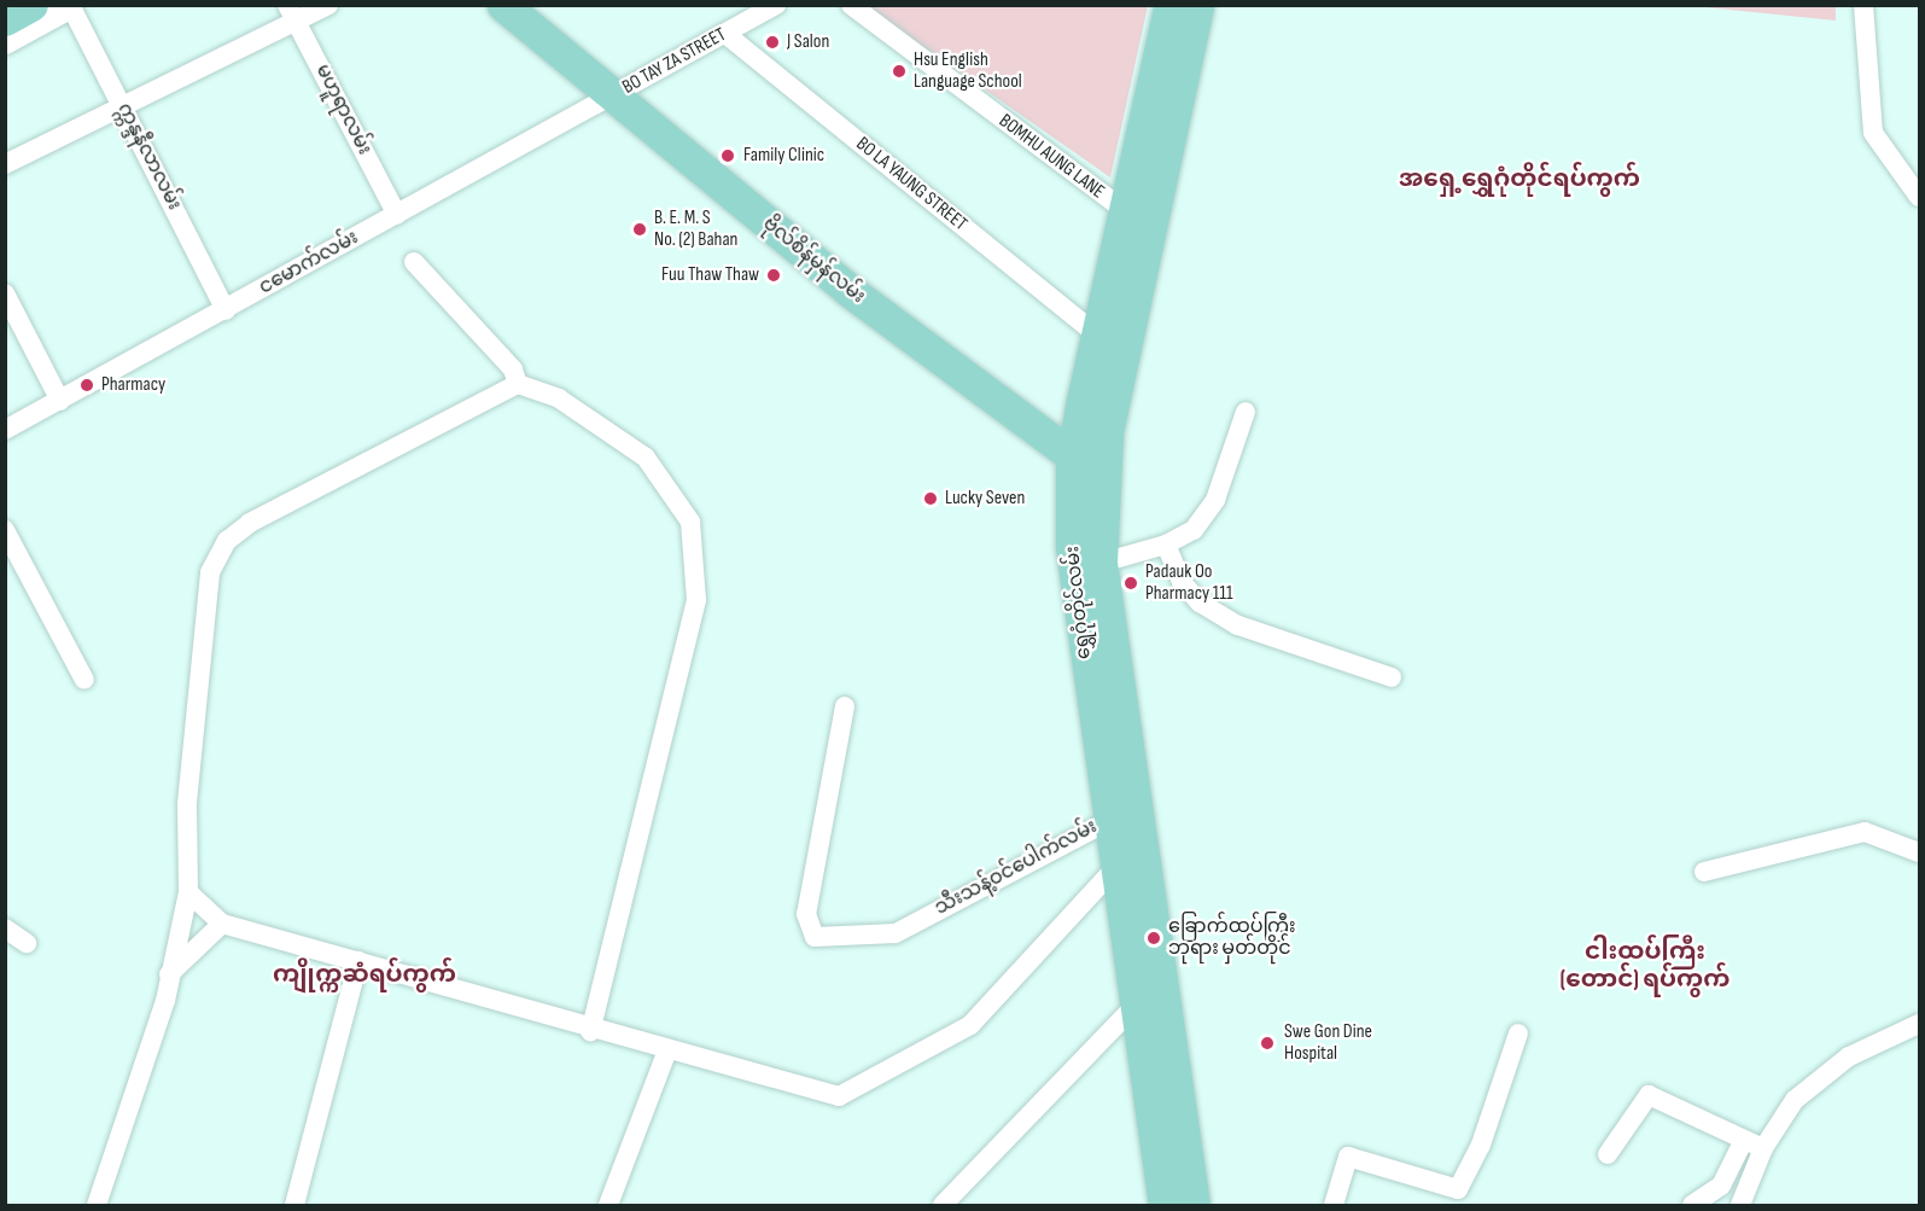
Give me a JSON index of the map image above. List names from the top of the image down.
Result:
{
  "streets": {
    "main road": ["ဗိုလ်စိန်မှန်လမ်း", "ရွှေဂုံတိုင်လမ်း"],
    "street": [
      "BO TAY ZA STREET",
      "မဟူရာလမ်း",
      "က္ကန္ဒနီလာလမ်း",
      "BOMHU AUNG LANE",
      "BO LA YAUNG STREET",
      "ငမောက်လမ်း",
      "သီးသန့်ဝင်ပေါက်လမ်း"
    ]
  },
  "crossings": [
    ["BO TAY ZA STREET", "BO LA YAUNG STREET"],
    ["BO TAY ZA STREET", "ဗိုလ်စိန်မှန်လမ်း"],
    ["BO TAY ZA STREET", "ငမောက်လမ်း"],
    ["မဟူရာလမ်း", "ငမောက်လမ်း"],
    ["က္ကန္ဒနီလာလမ်း", "ငမောက်လမ်း"],
    ["BOMHU AUNG LANE", "ရွှေဂုံတိုင်လမ်း"],
    ["BO LA YAUNG STREET", "ရွှေဂုံတိုင်လမ်း"],
    ["ဗိုလ်စိန်မှန်လမ်း", "ငမောက်လမ်း"],
    ["ဗိုလ်စိန်မှန်လမ်း", "ရွှေဂုံတိုင်လမ်း"],
    ["ရွှေဂုံတိုင်လမ်း", "သီးသန့်ဝင်ပေါက်လမ်း"]
  ],
  "districts": ["အရှေ့ရွှေဂုံတိုင်ရပ်ကွက်", "ငါးထပ်ကြီး (တောင်) ရပ်ကွက်", "ကျိုက္ကဆံရပ်ကွက်"],
  "places": [
    "J Salon",
    "Hsu English Language School",
    "Family Clinic",
    "B. E. M. S No. (2) Bahan",
    "Fuu Thaw Thaw",
    "Pharmacy",
    "Lucky Seven",
    "Padauk Oo Pharmacy 111",
    "ခြောက်ထပ်ကြီး ဘုရား မှတ်တိုင်",
    "Swe Gon Dine Hospital"
  ]
}
